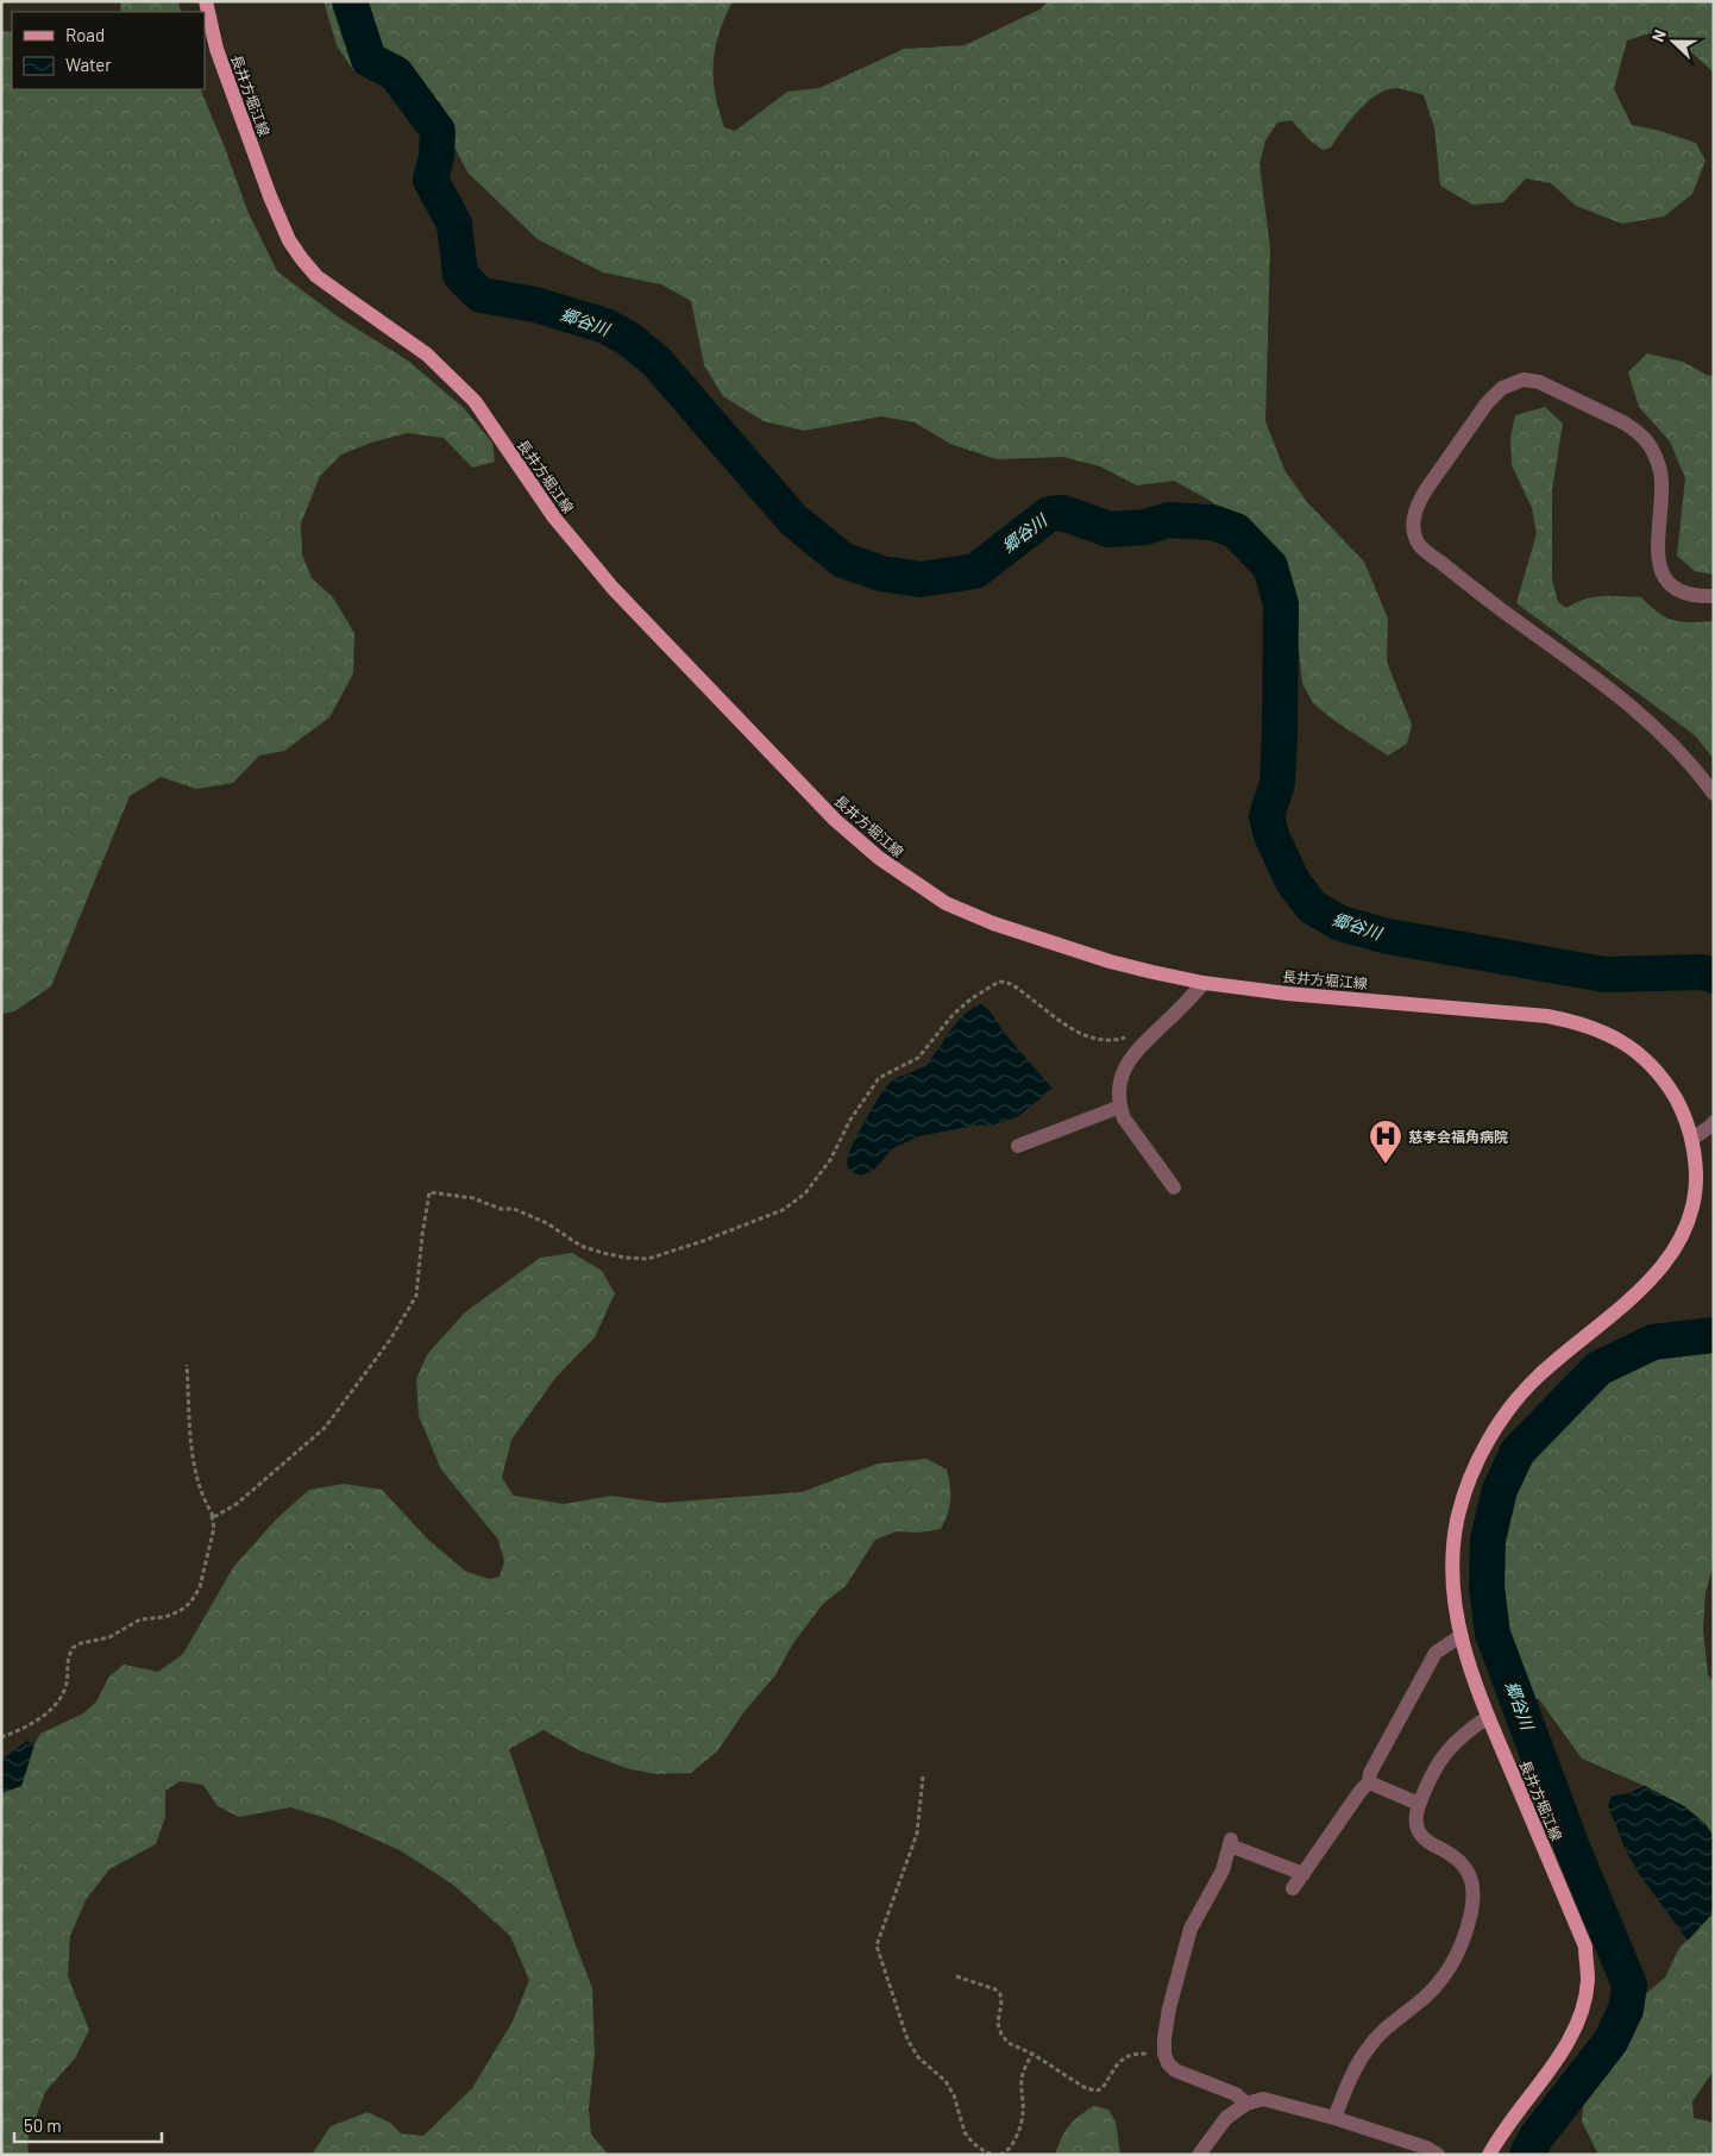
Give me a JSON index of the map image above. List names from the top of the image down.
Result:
{
  "streets": {
    "main road": ["長井方堀江線"]
  },
  "water": ["郷谷川"],
  "places": {
    "hospital": ["慈孝会福角病院"]
  },
  "legend": ["Road", "Water"],
  "scale_bar": "50 m",
  "north": "left"
}
